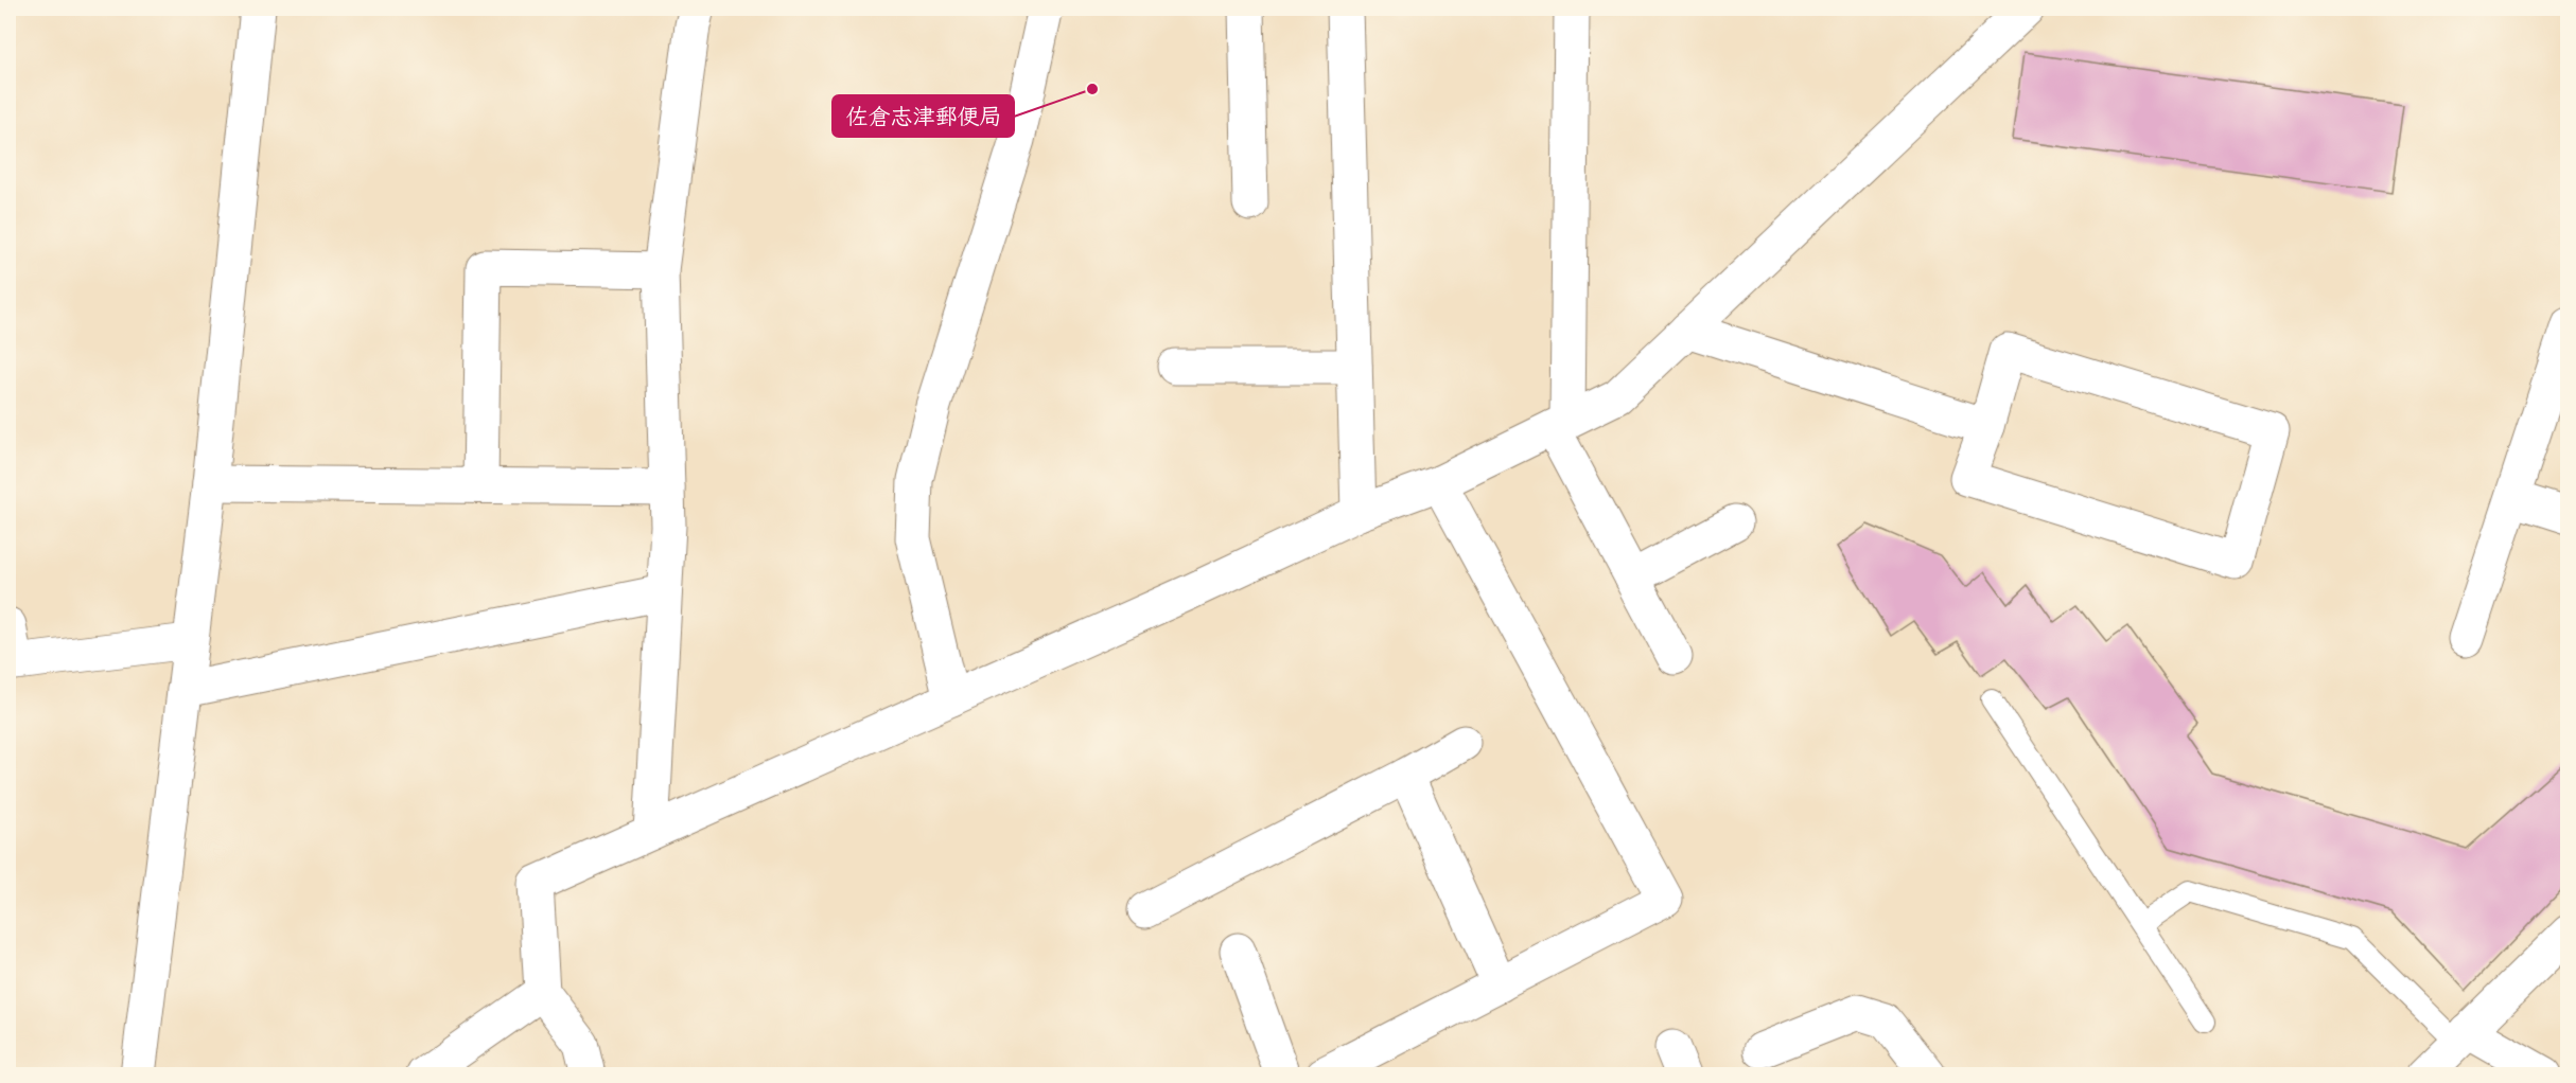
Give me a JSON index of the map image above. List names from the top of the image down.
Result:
{
  "places": ["佐倉志津郵便局"]
}
